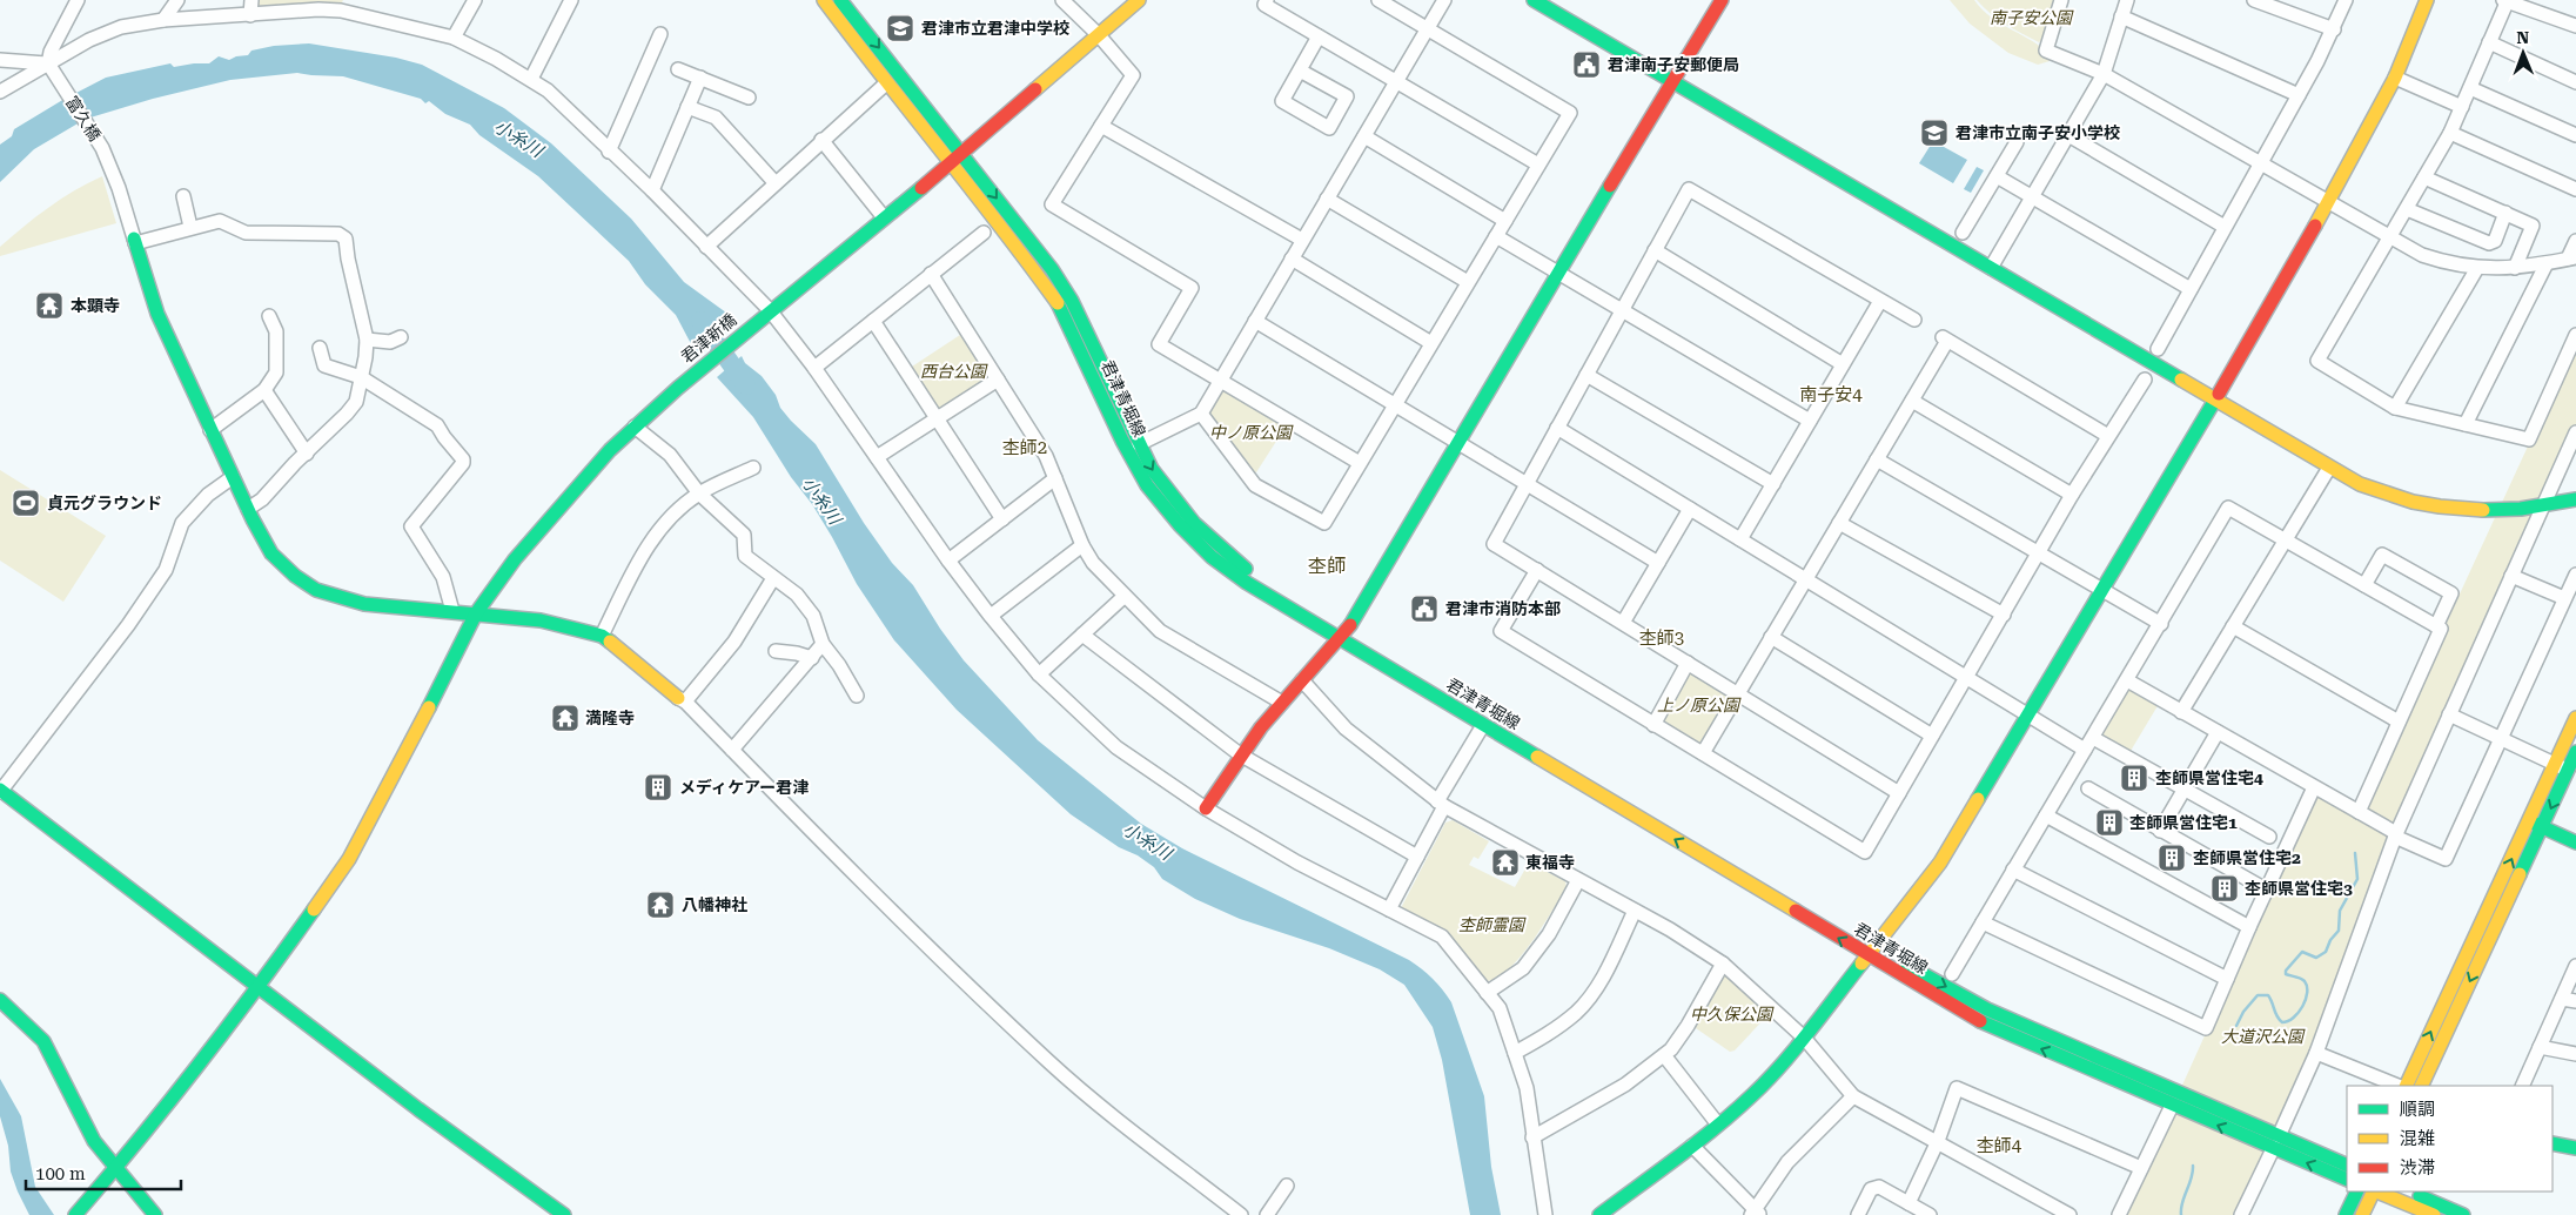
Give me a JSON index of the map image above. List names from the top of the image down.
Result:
{
  "streets": {
    "street": ["富久橋", "君津新橋", "君津青堀線"]
  },
  "crossings": [
    ["君津新橋", "君津青堀線"]
  ],
  "districts": [
    "南子安4",
    "杢師2",
    "杢師",
    "杢師3",
    "杢師4"
  ],
  "water": ["小糸川"],
  "parks": [
    "南子安公園",
    "西台公園",
    "中ノ原公園",
    "上ノ原公園",
    "杢師霊園",
    "中久保公園",
    "大道沢公園"
  ],
  "places": {
    "school or university": ["君津市立君津中学校", "君津市立南子安小学校"],
    "public building": ["君津南子安郵便局", "君津市消防本部"],
    "temple": [
      "本顕寺",
      "満隆寺",
      "東福寺",
      "八幡神社"
    ],
    "sports": ["貞元グラウンド"],
    "building": [
      "杢師県営住宅4",
      "メディケアー君津",
      "杢師県営住宅1",
      "杢師県営住宅2",
      "杢師県営住宅3"
    ]
  },
  "legend": ["順調", "混雑", "渋滞"],
  "scale_bar": "100 m",
  "north": "top"
}
